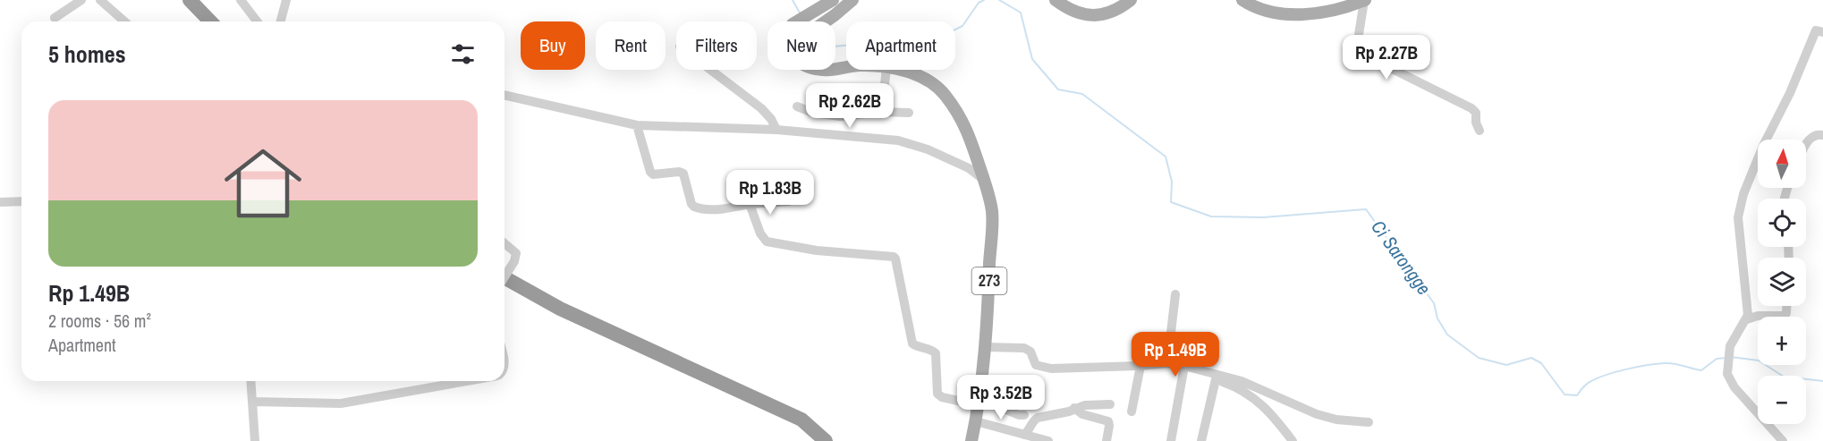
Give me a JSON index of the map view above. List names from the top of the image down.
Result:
{
  "streets": {
    "main road": ["273"]
  },
  "water": ["Ci Sarongge"],
  "north": "top",
  "page": {
    "chip": [
      "Buy",
      "Rent",
      "Filters",
      "New",
      "Apartment"
    ],
    "heading": "5 homes",
    "price": [
      "Rp 2.27B",
      "Rp 2.62B",
      "Rp 1.83B",
      "Rp 1.49B",
      "Rp 3.52B"
    ],
    "list": [
      {
        "name": "Rp 1.49B",
        "note": "2 rooms · 56 m² · Apartment"
      }
    ],
    "map_buttons": ["+", "−"]
  }
}
